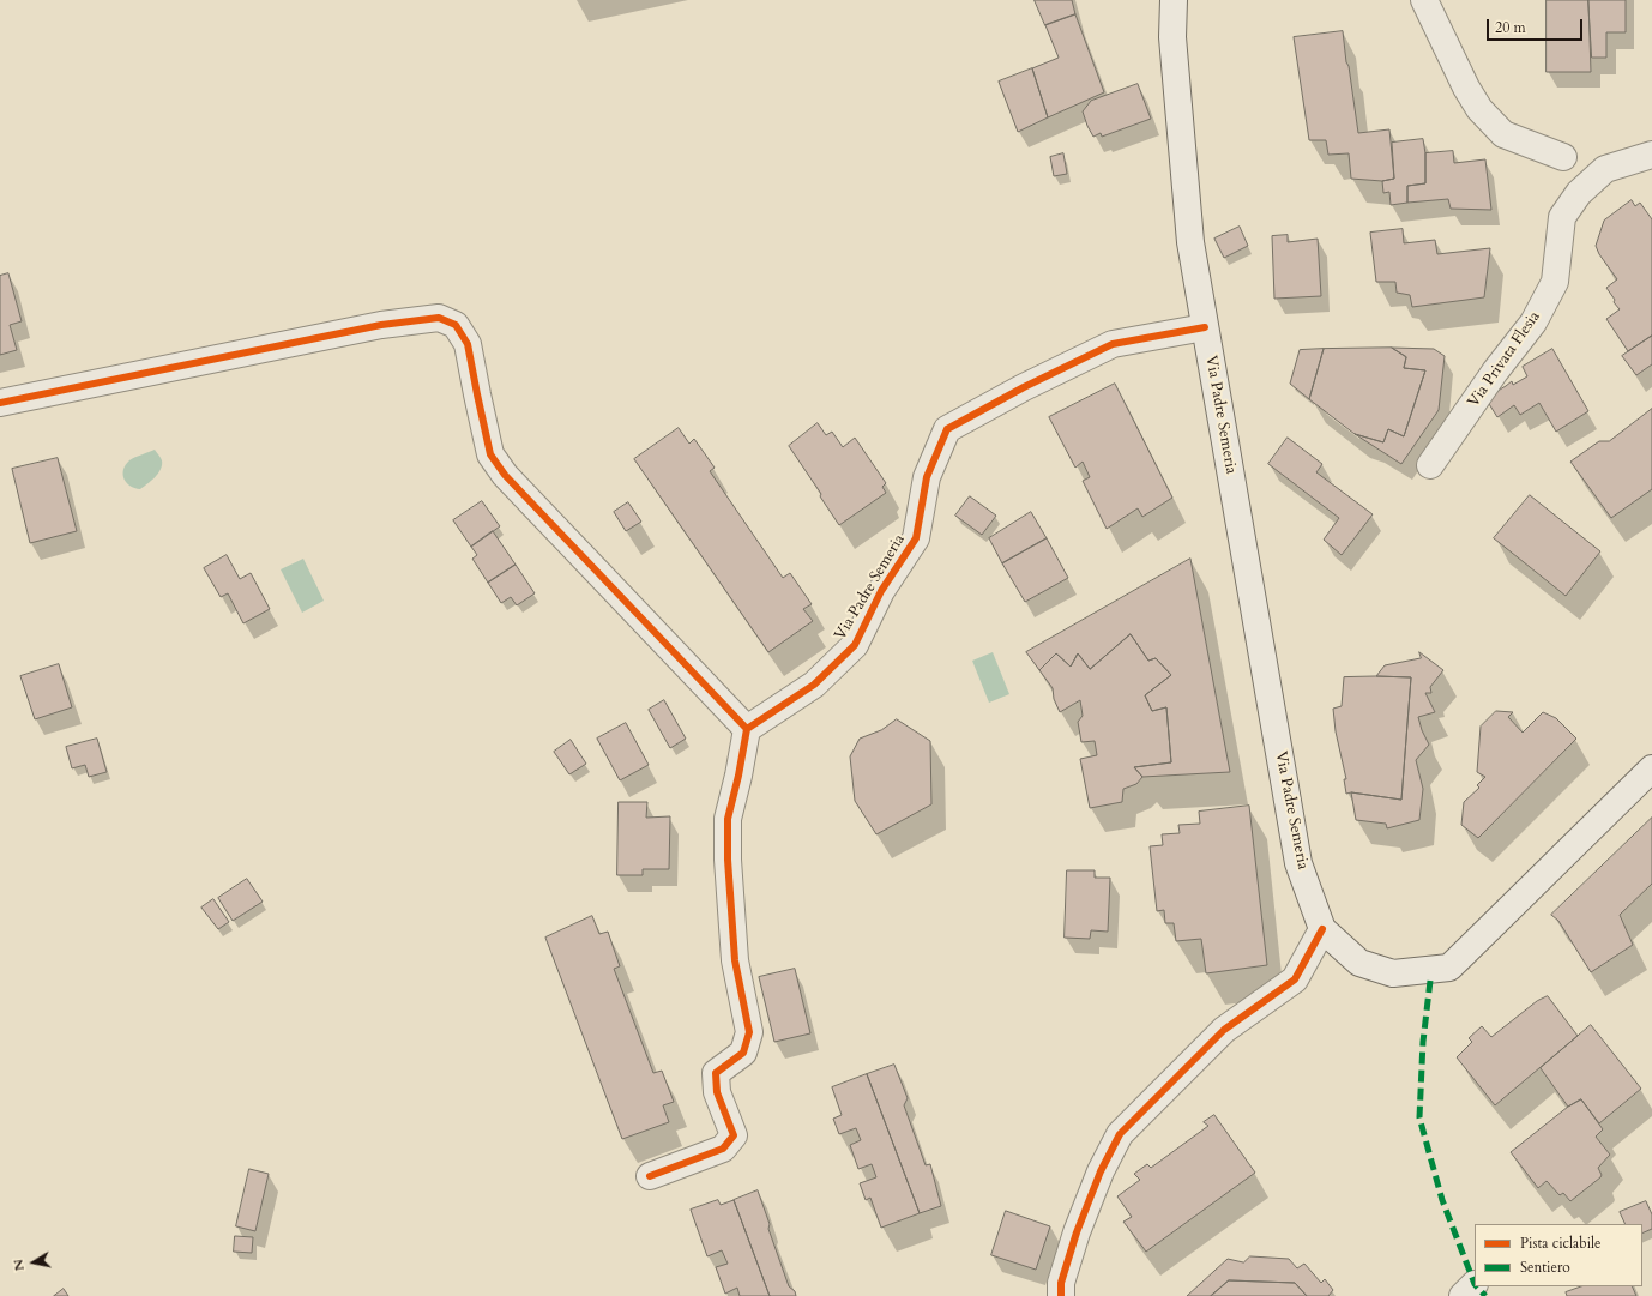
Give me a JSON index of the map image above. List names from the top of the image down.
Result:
{
  "streets": {
    "street": ["Via Privata Flesia", "Via Padre Semeria"]
  },
  "legend": ["Pista ciclabile", "Sentiero"],
  "scale_bar": "20 m",
  "north": "left"
}
